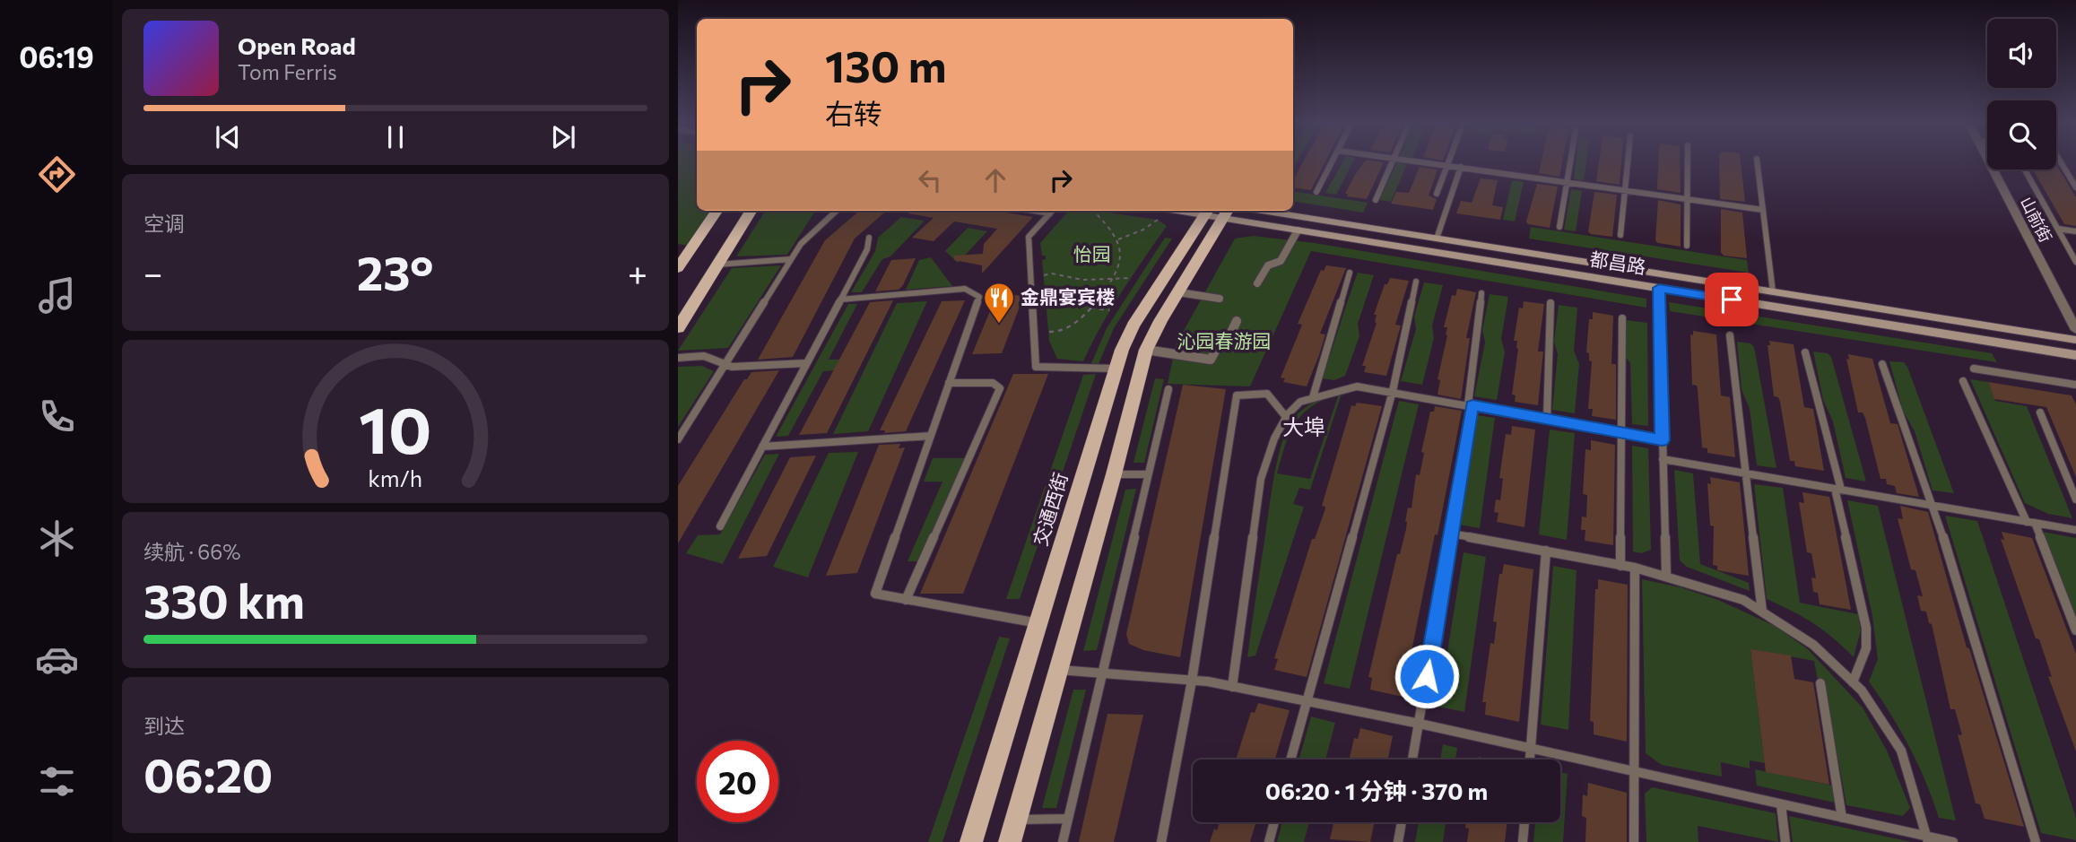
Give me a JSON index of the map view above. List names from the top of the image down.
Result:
{
  "streets": {
    "main road": ["都昌路", "交通西街"],
    "street": ["山前街"]
  },
  "crossings": [
    ["都昌路", "交通西街"]
  ],
  "districts": ["大埠"],
  "parks": ["怡园", "沁园春游园"],
  "places": {
    "restaurant": ["金鼎宴宾楼"]
  },
  "page": {
    "tabs": "06:19",
    "turn": ["130 m", "右转"],
    "song": ["Open Road", "Tom Ferris"],
    "tile": [
      "空调",
      ["续航 · 66%", "330 km"],
      ["到达", "06:20"]
    ],
    "heat": ["−", "23°", "+"],
    "limit": "20",
    "trip": "06:20 · 1 分钟 · 370 m",
    "gauge": ["10", "km/h"]
  }
}
